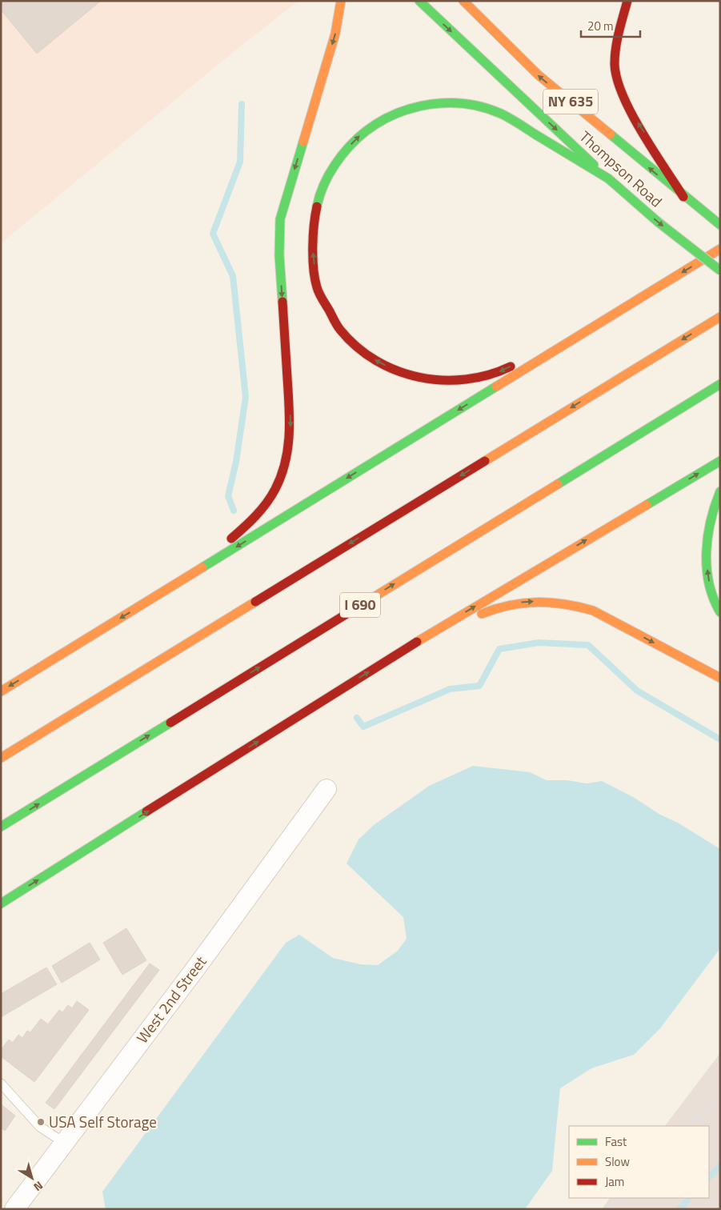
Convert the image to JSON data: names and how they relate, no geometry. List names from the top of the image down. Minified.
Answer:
{"streets":{"main road":["NY 635","Thompson Road","I 690"],"street":["West 2nd Street"]},"places":["USA Self Storage"],"legend":["Fast","Slow","Jam"],"scale_bar":"20 m","north":"bottom right"}
